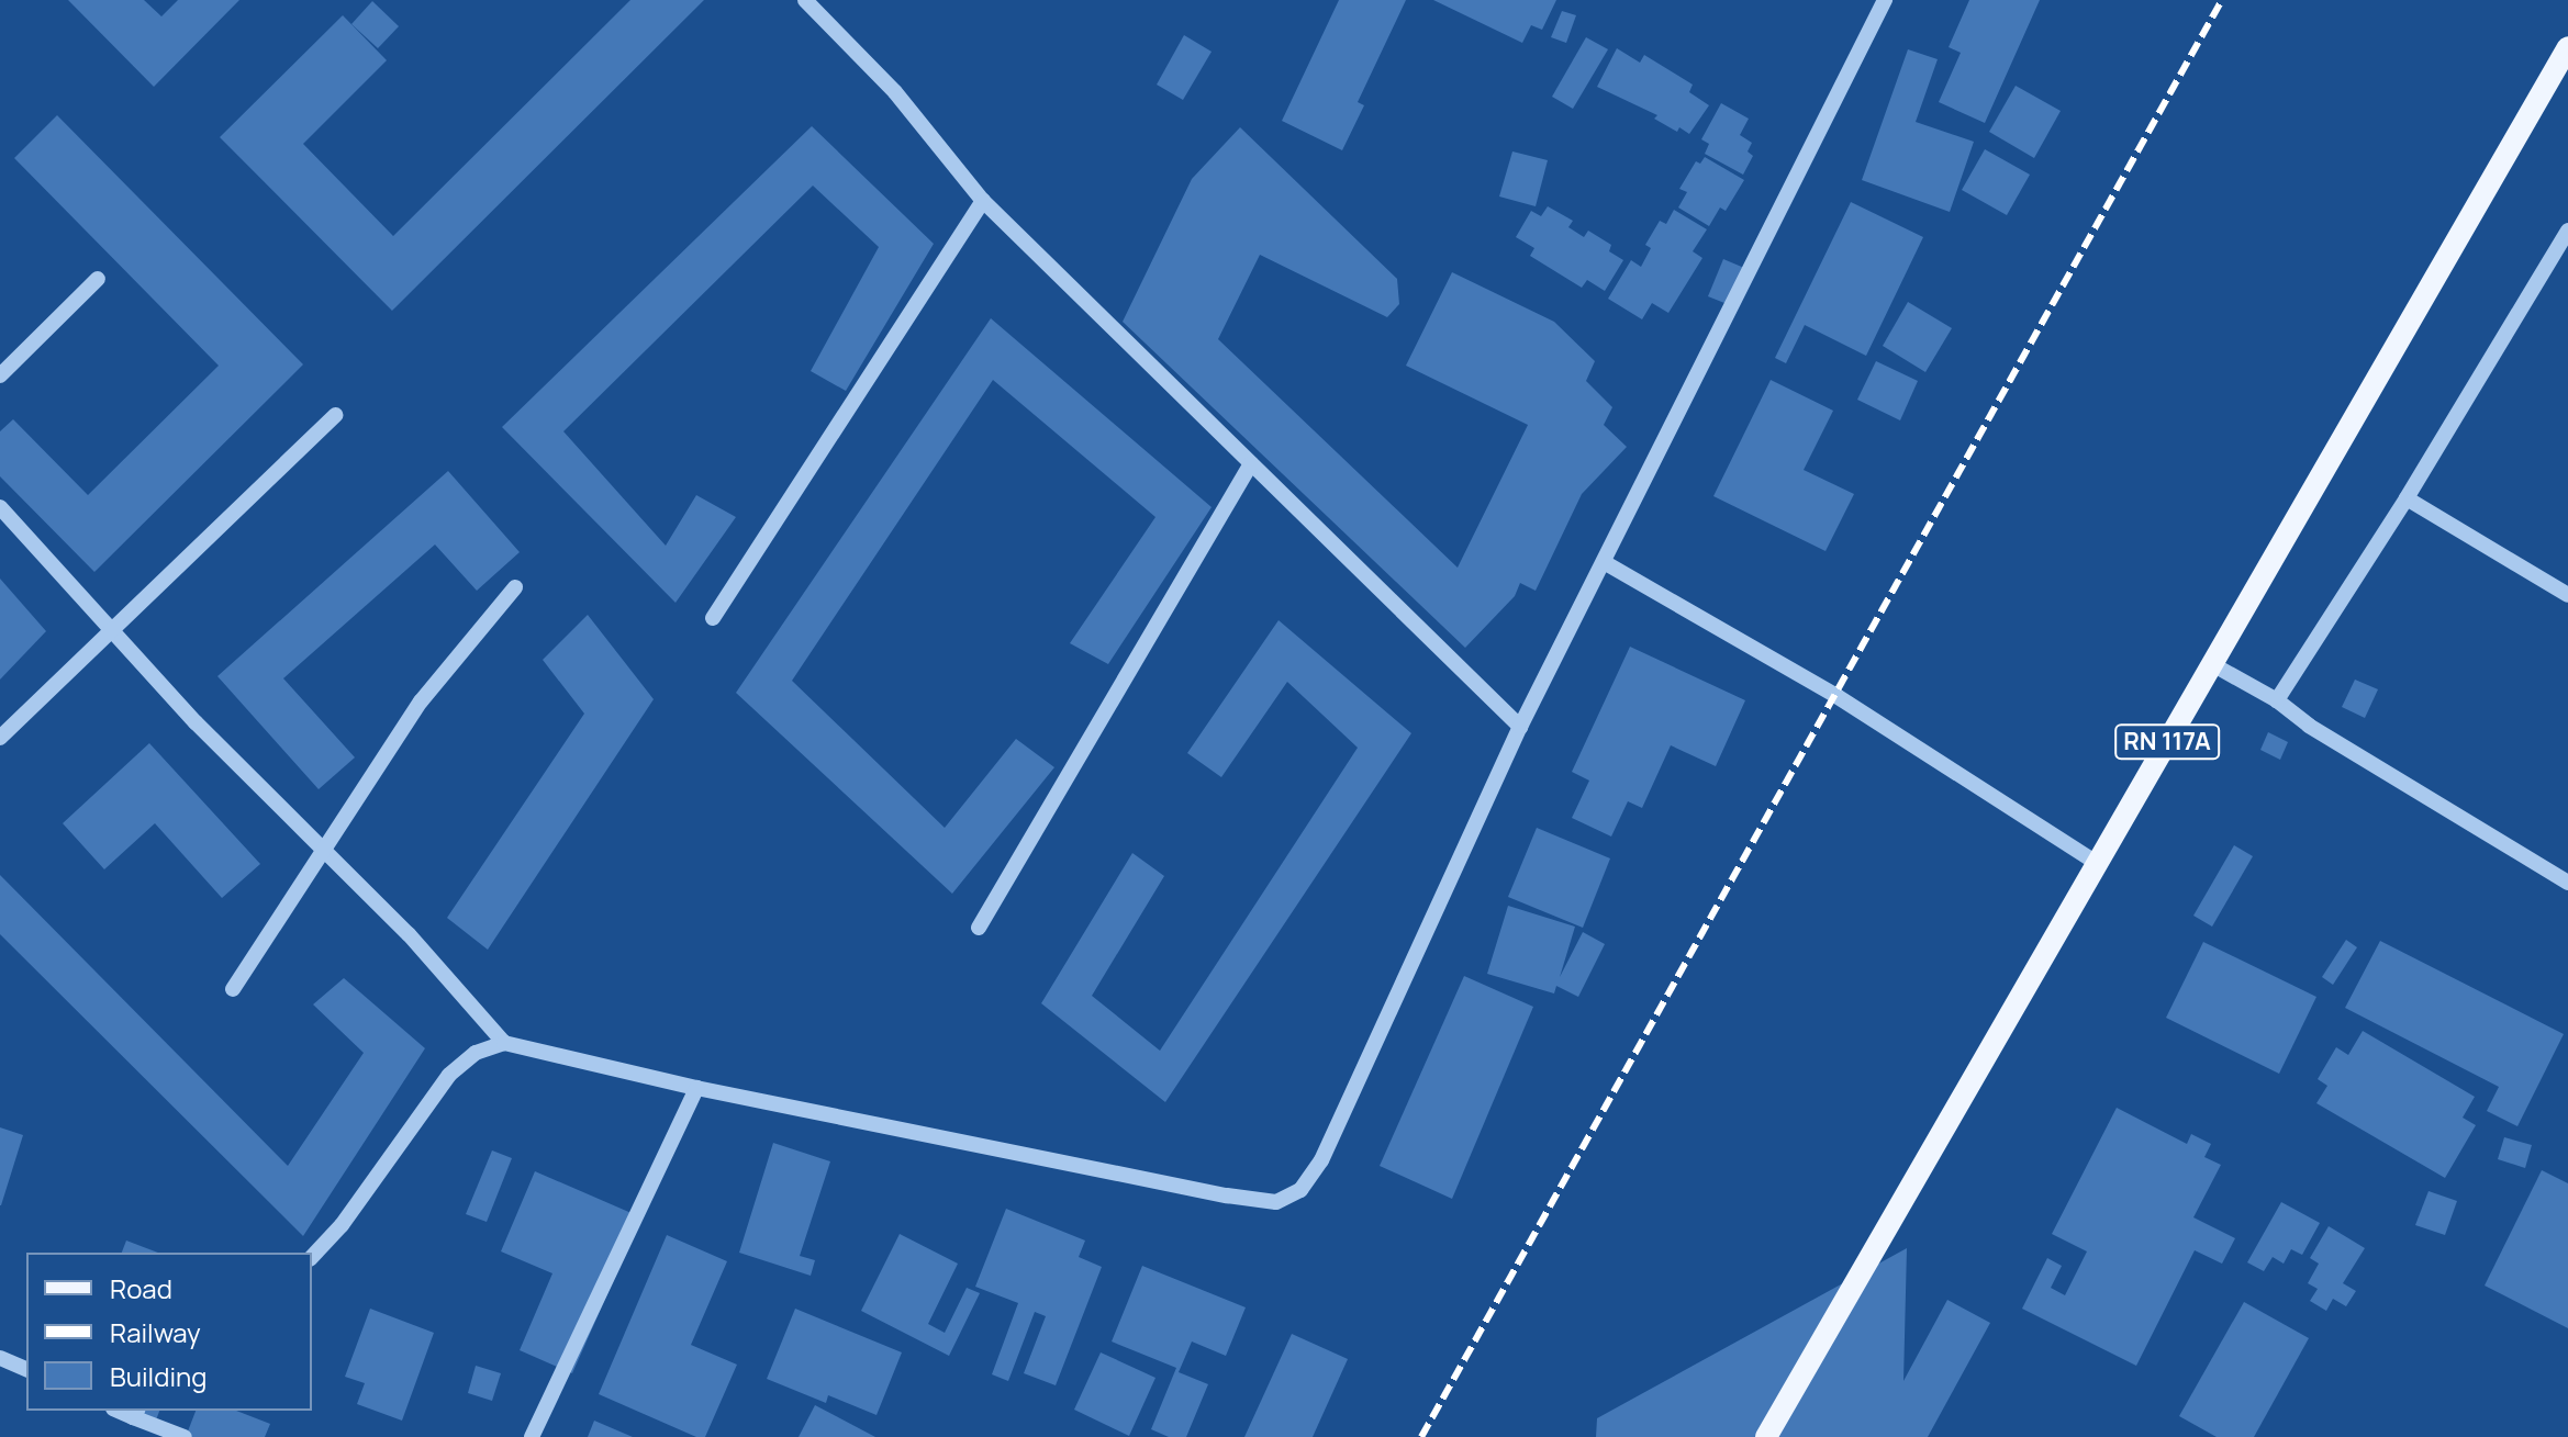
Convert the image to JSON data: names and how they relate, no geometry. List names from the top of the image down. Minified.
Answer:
{"streets":{"main road":["RN 117A"]},"legend":["Road","Railway","Building"]}
